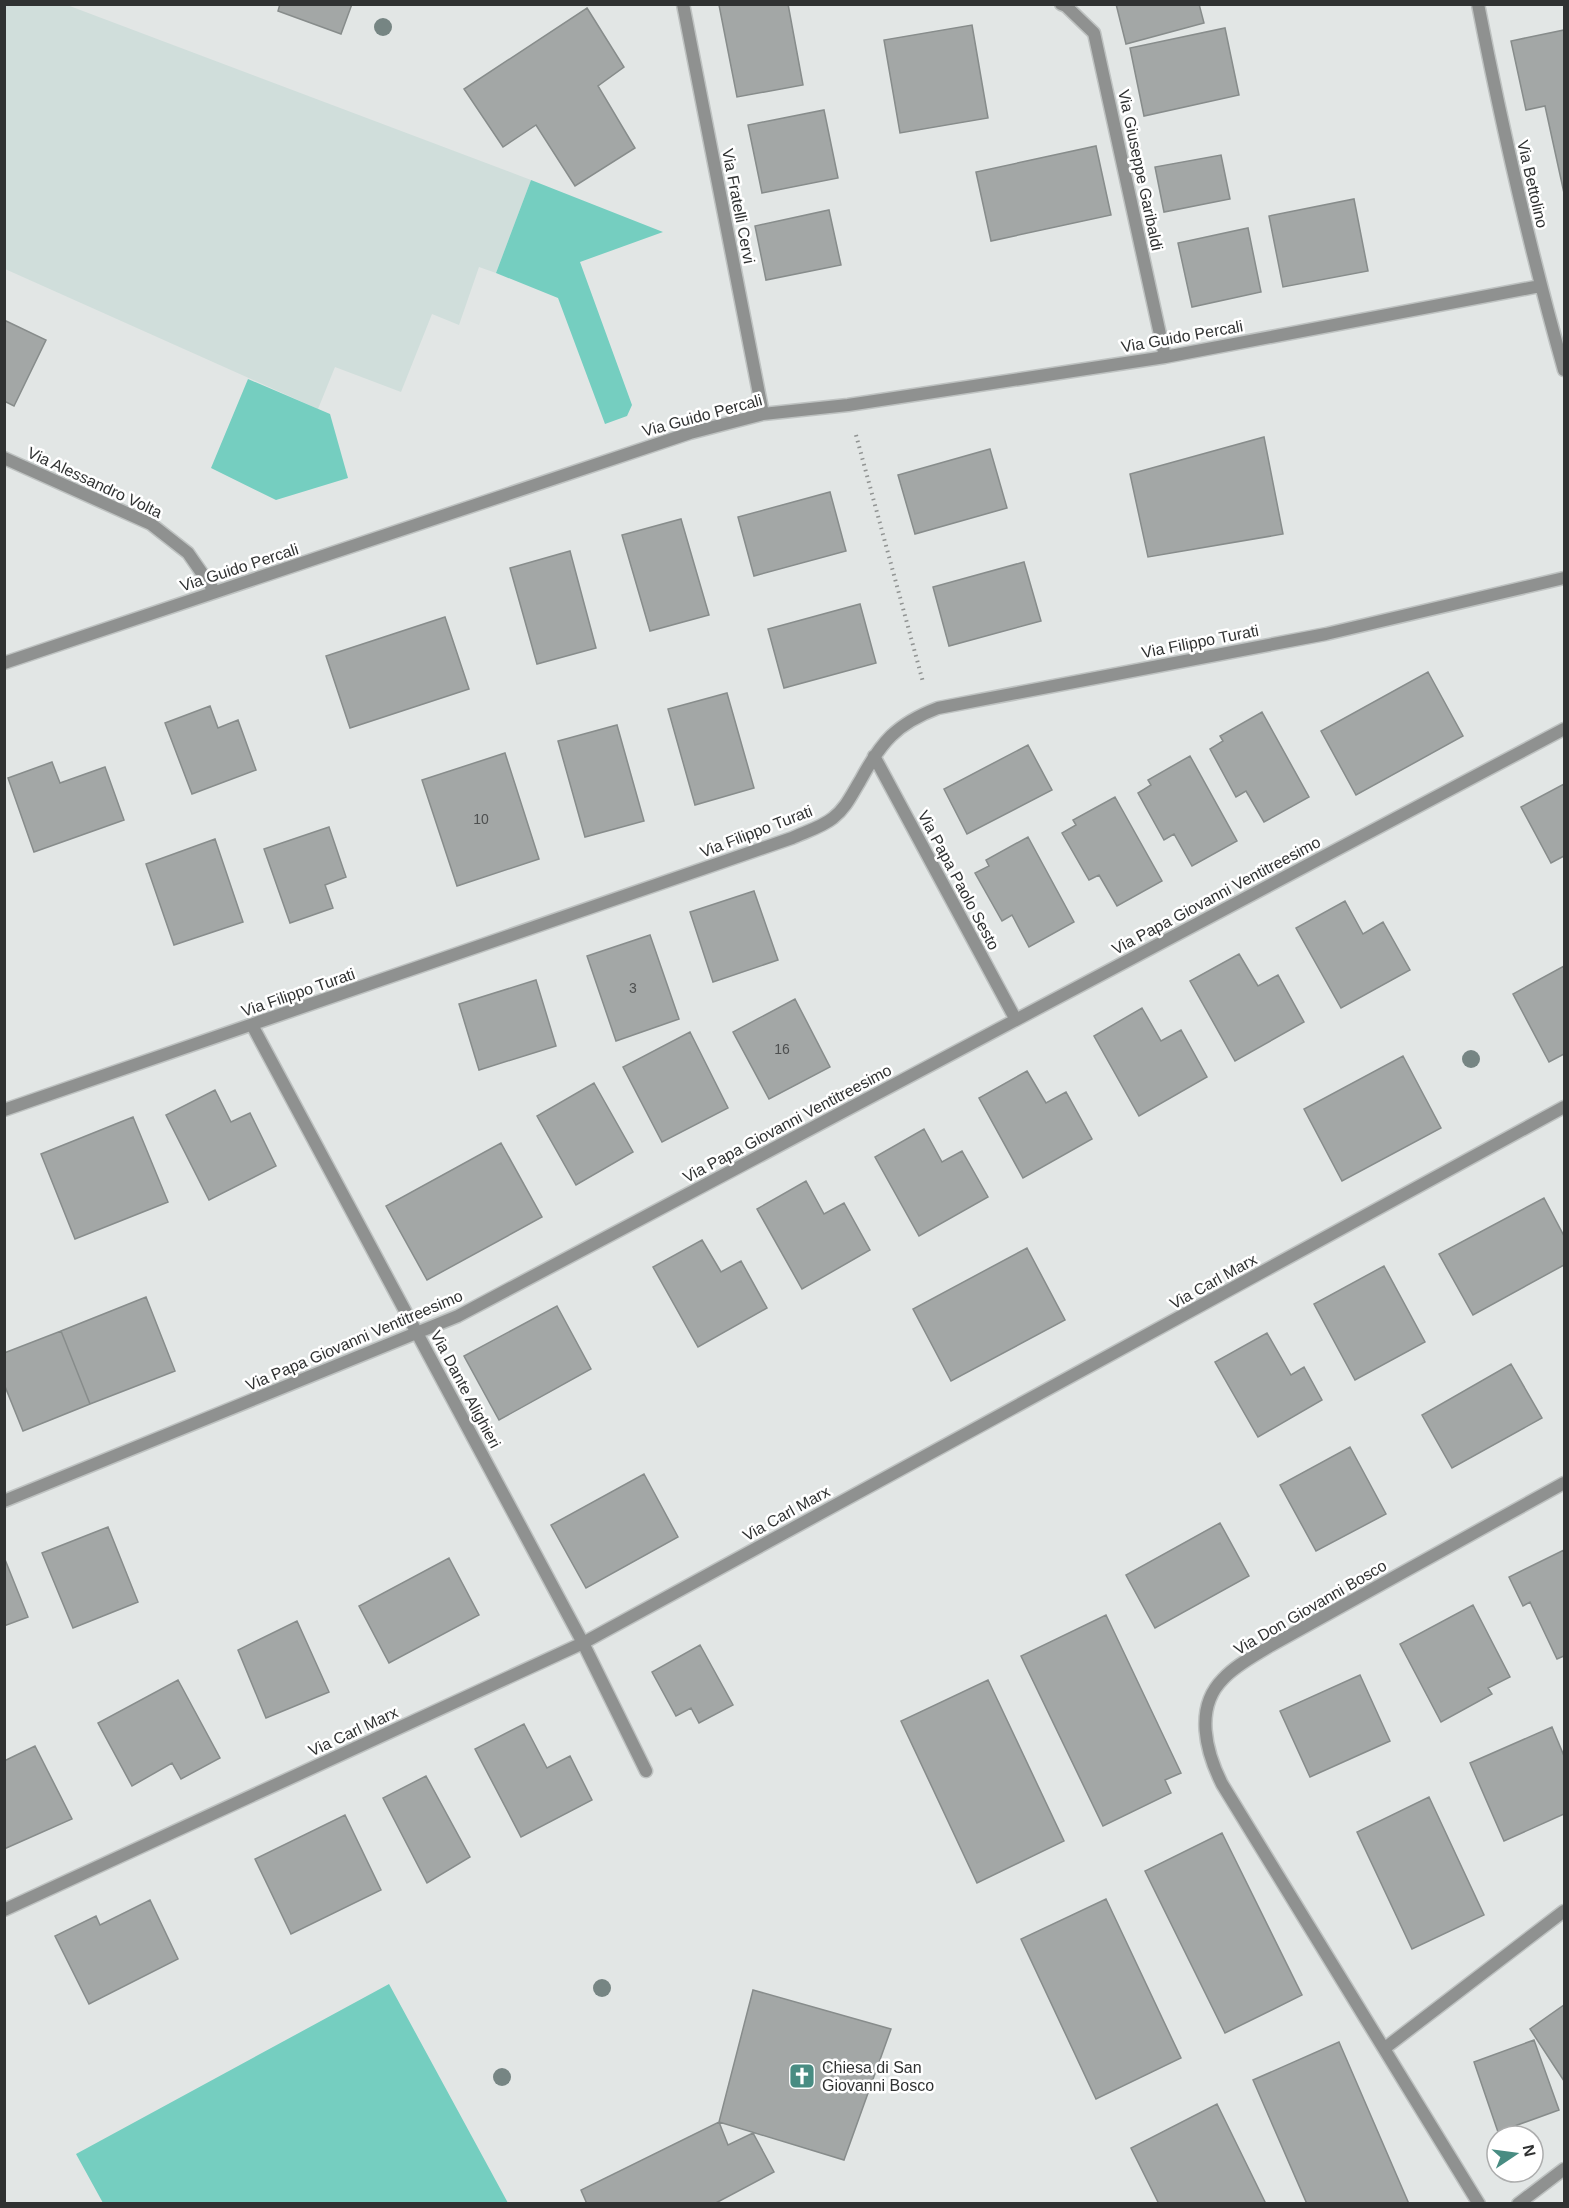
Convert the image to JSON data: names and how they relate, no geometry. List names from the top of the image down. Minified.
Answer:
{"streets":{"street":["Via Giuseppe Garibaldi","Via Bettolino","Via Fratelli Cervi","Via Guido Percali","Via Alessandro Volta","Via Filippo Turati","Via Papa Paolo Sesto","Via Papa Giovanni Ventitreesimo","Via Carl Marx","Via Dante Alighieri","Via Don Giovanni Bosco"]},"crossings":[["Via Giuseppe Garibaldi","Via Guido Percali"],["Via Bettolino","Via Guido Percali"],["Via Fratelli Cervi","Via Guido Percali"],["Via Guido Percali","Via Alessandro Volta"],["Via Filippo Turati","Via Papa Paolo Sesto"],["Via Filippo Turati","Via Dante Alighieri"],["Via Papa Paolo Sesto","Via Papa Giovanni Ventitreesimo"],["Via Papa Giovanni Ventitreesimo","Via Dante Alighieri"],["Via Carl Marx","Via Dante Alighieri"]],"places":{"church":["Chiesa di San Giovanni Bosco"]},"house_numbers":["10","3","16"],"north":"right"}
